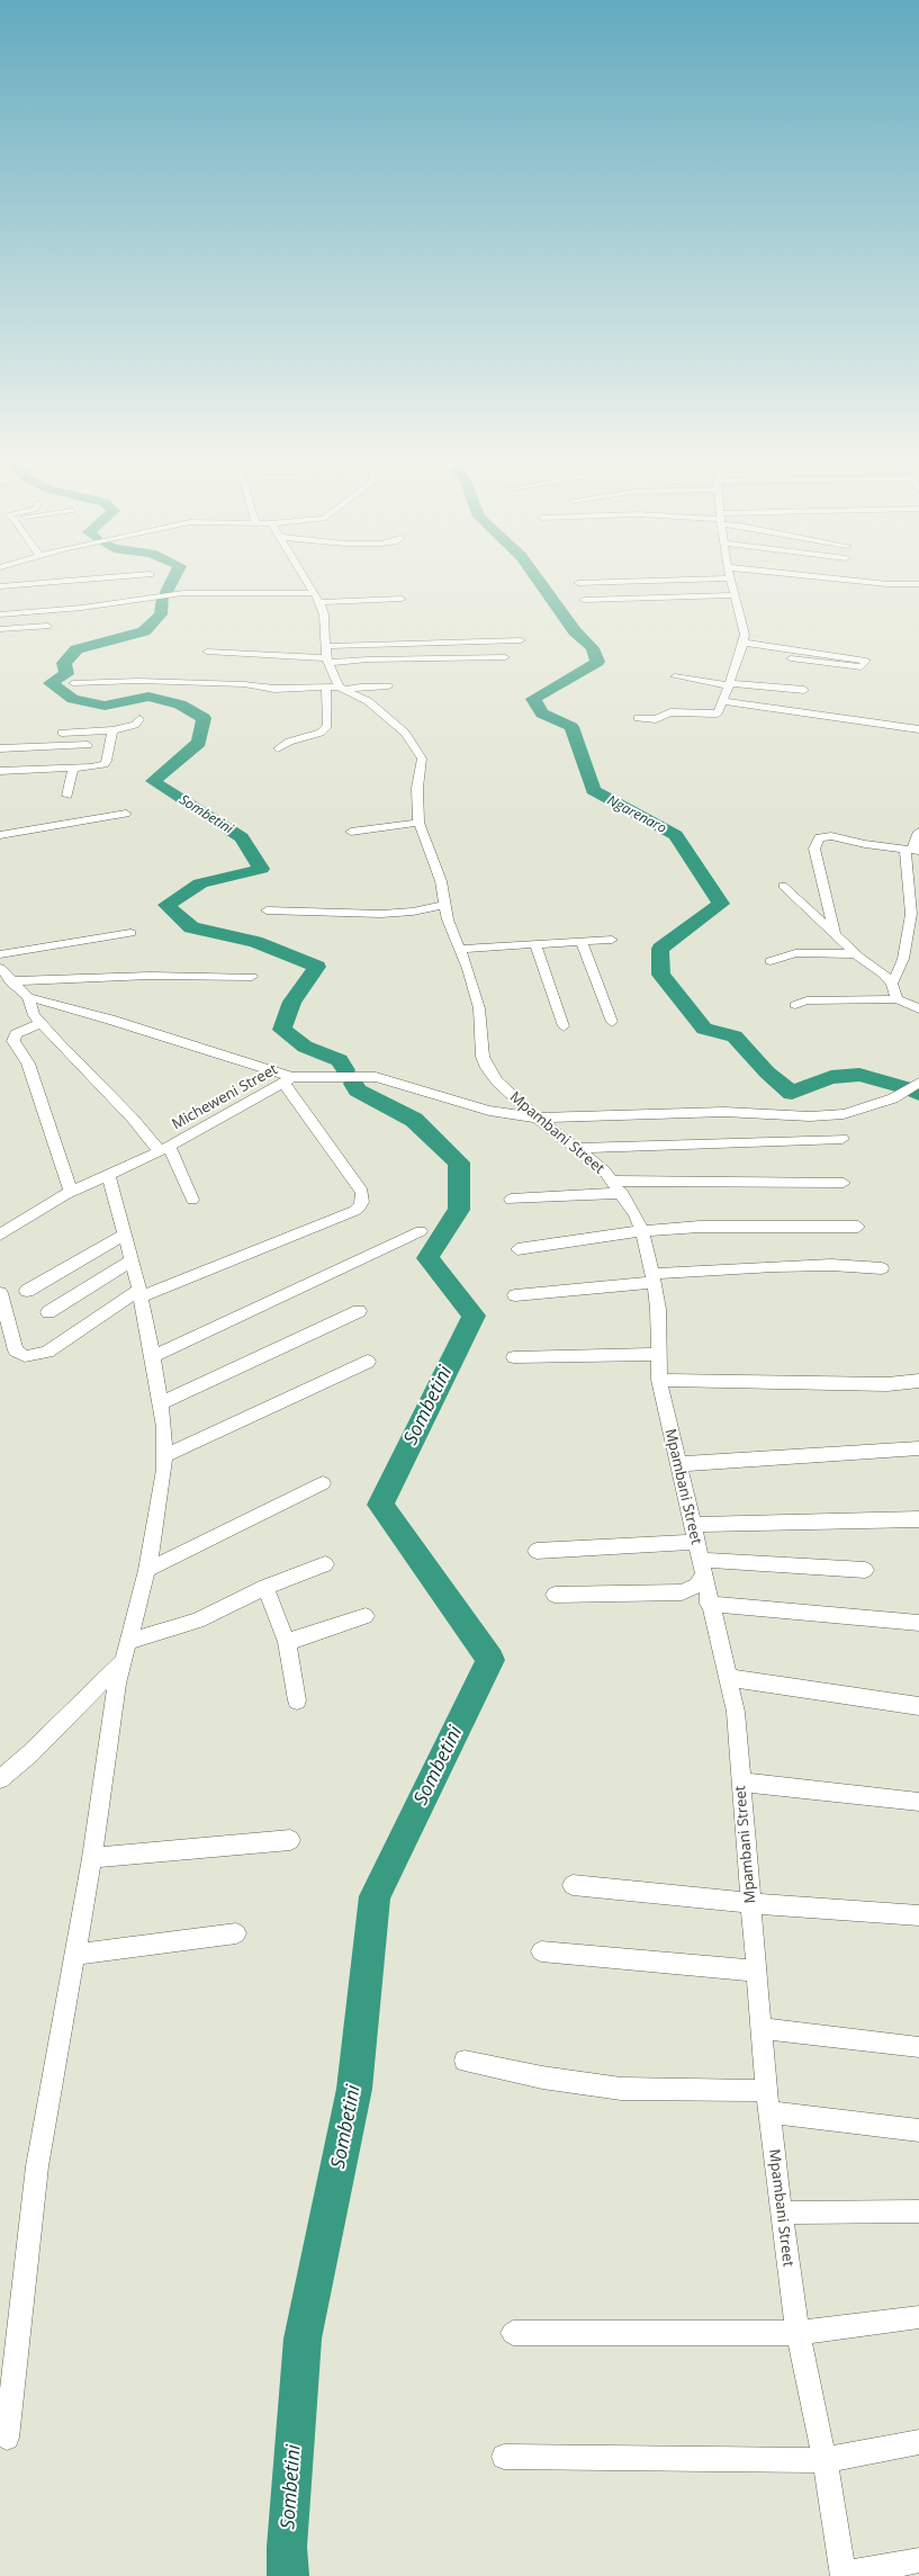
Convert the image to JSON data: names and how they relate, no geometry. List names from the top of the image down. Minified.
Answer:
{"streets":{"street":["Micheweni Street","Mpambani Street"]},"crossings":[["Micheweni Street","Mpambani Street"]],"water":["Sombetini","Ngarenaro"]}
